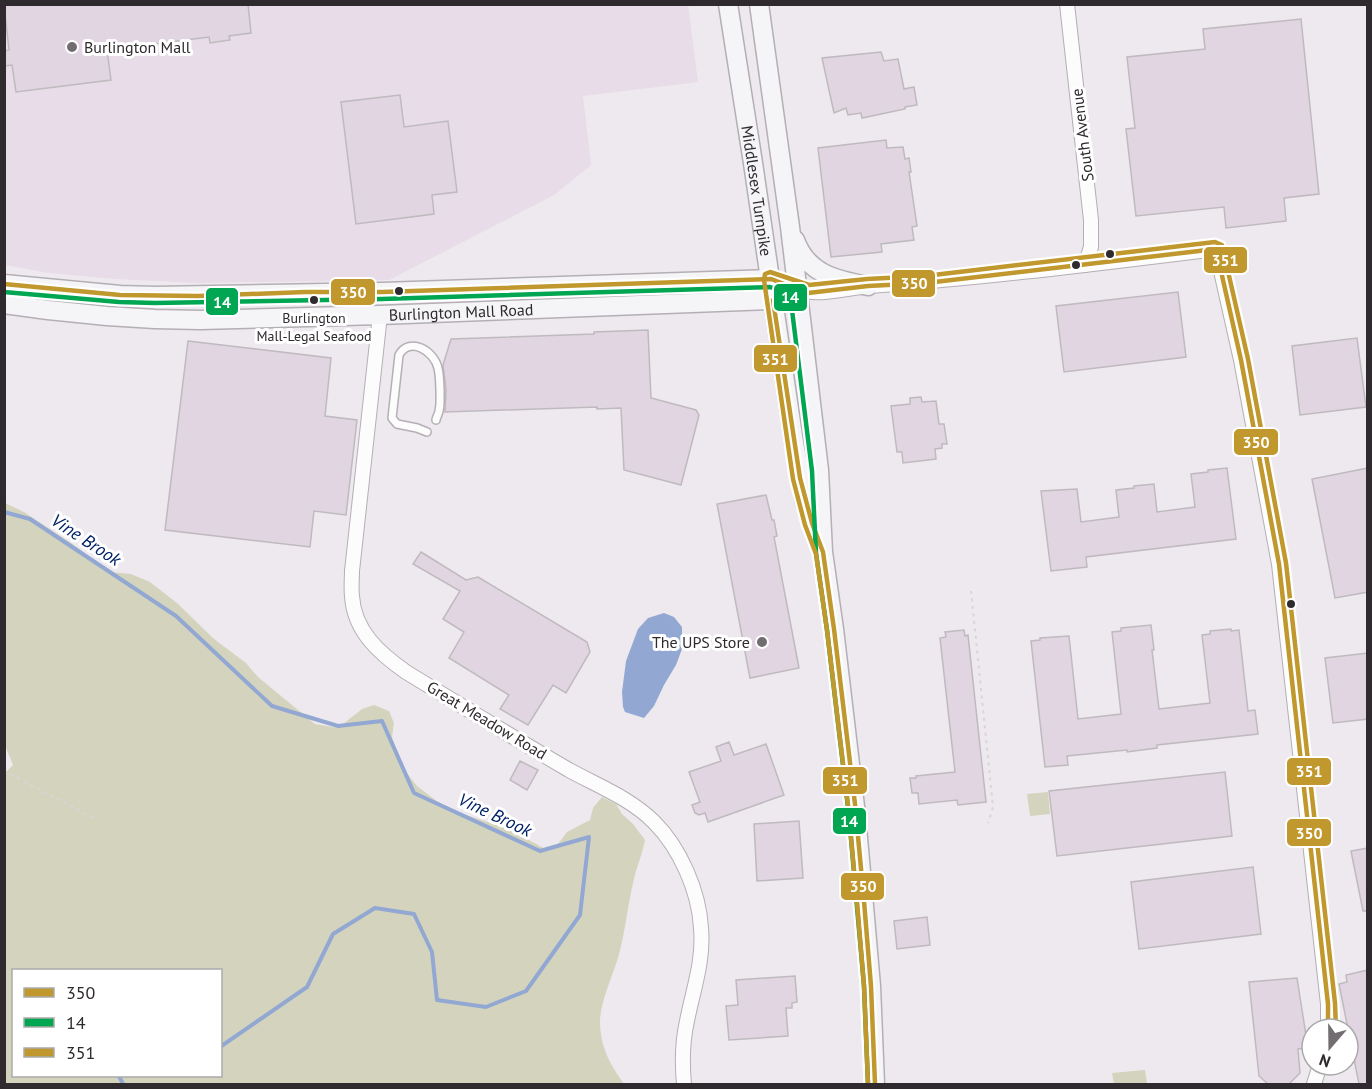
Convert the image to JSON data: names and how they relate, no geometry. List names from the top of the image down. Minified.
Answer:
{"streets":{"main road":["Middlesex Turnpike","Burlington Mall Road"],"street":["South Avenue","Great Meadow Road"]},"crossings":[["Middlesex Turnpike","Burlington Mall Road"],["Burlington Mall Road","Great Meadow Road"]],"water":["Vine Brook"],"places":["Burlington Mall","Burlington Mall-Legal Seafood","The UPS Store"],"lines":["transit line 351","transit line 350","transit line 14"],"legend":["350","14","351"],"north":"bottom"}
